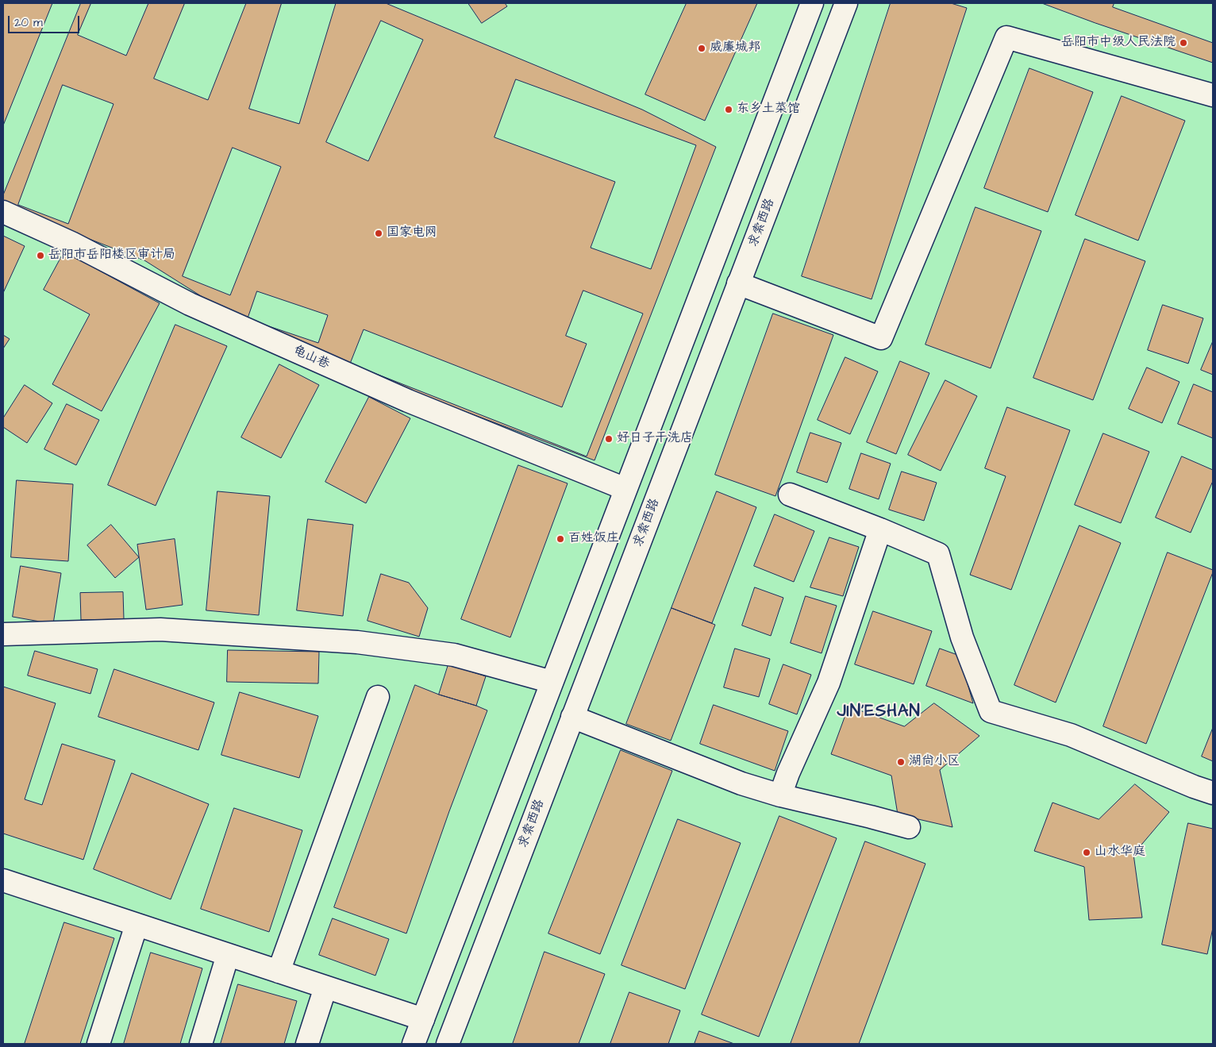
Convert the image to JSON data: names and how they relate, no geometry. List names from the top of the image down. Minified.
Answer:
{"streets":{"street":["求索西路","龟山巷"]},"districts":["JIN'ESHAN"],"places":["岳阳市中级人民法院","威廉城邦","东乡土菜馆","国家电网","岳阳市岳阳楼区审计局","好日子干洗店","百姓饭庄","湖尚小区","山水华庭"],"scale_bar":"20 m"}
